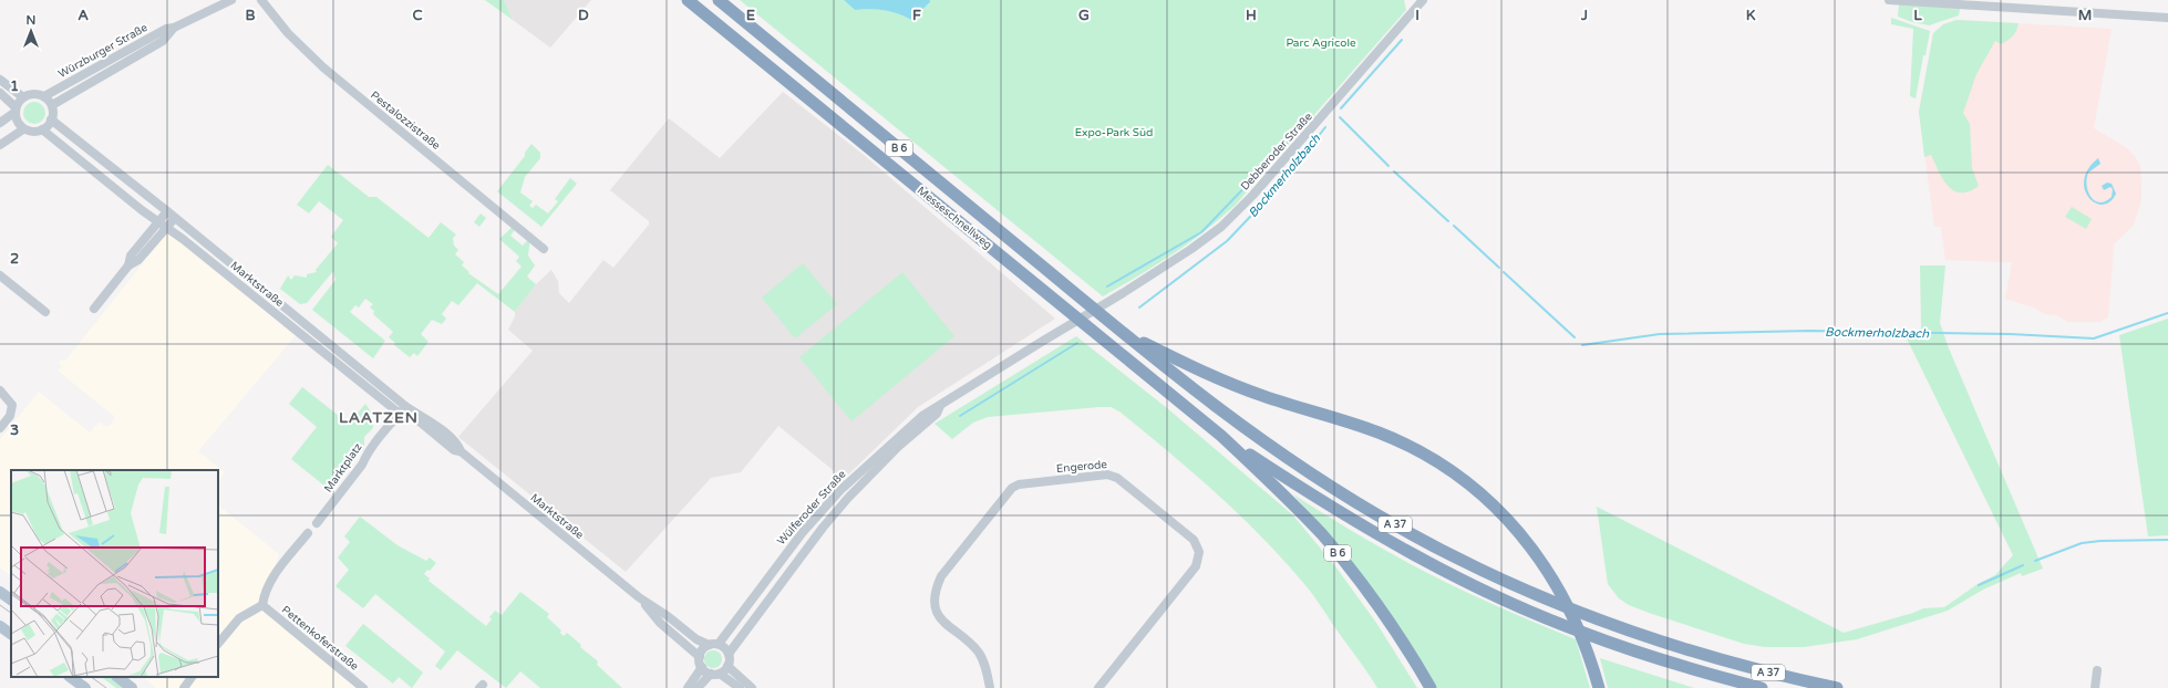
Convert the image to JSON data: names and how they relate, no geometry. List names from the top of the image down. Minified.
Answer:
{"streets":{"highway":["B 6","Messeschnellweg","A 37"],"street":["Würzburger Straße","Pestalozzistraße","Debberoder Straße","Marktstraße","Engerode","Marktplatz","Wülferoder Straße","Pettenkoferstraße"]},"crossings":[["Würzburger Straße","Marktstraße"],["B 6","Messeschnellweg"],["B 6","A 37"],["Debberoder Straße","Wülferoder Straße"],["Messeschnellweg","A 37"],["Marktstraße","Marktplatz"],["Marktstraße","Wülferoder Straße"]],"districts":["LAATZEN"],"water":["Bockmerholzbach"],"parks":["Parc Agricole","Expo-Park Süd"],"north":"top","grid":{"columns":["A","B","C","D","E","F","G","H","I","J","K","L","M"],"rows":["1","2","3"]}}
